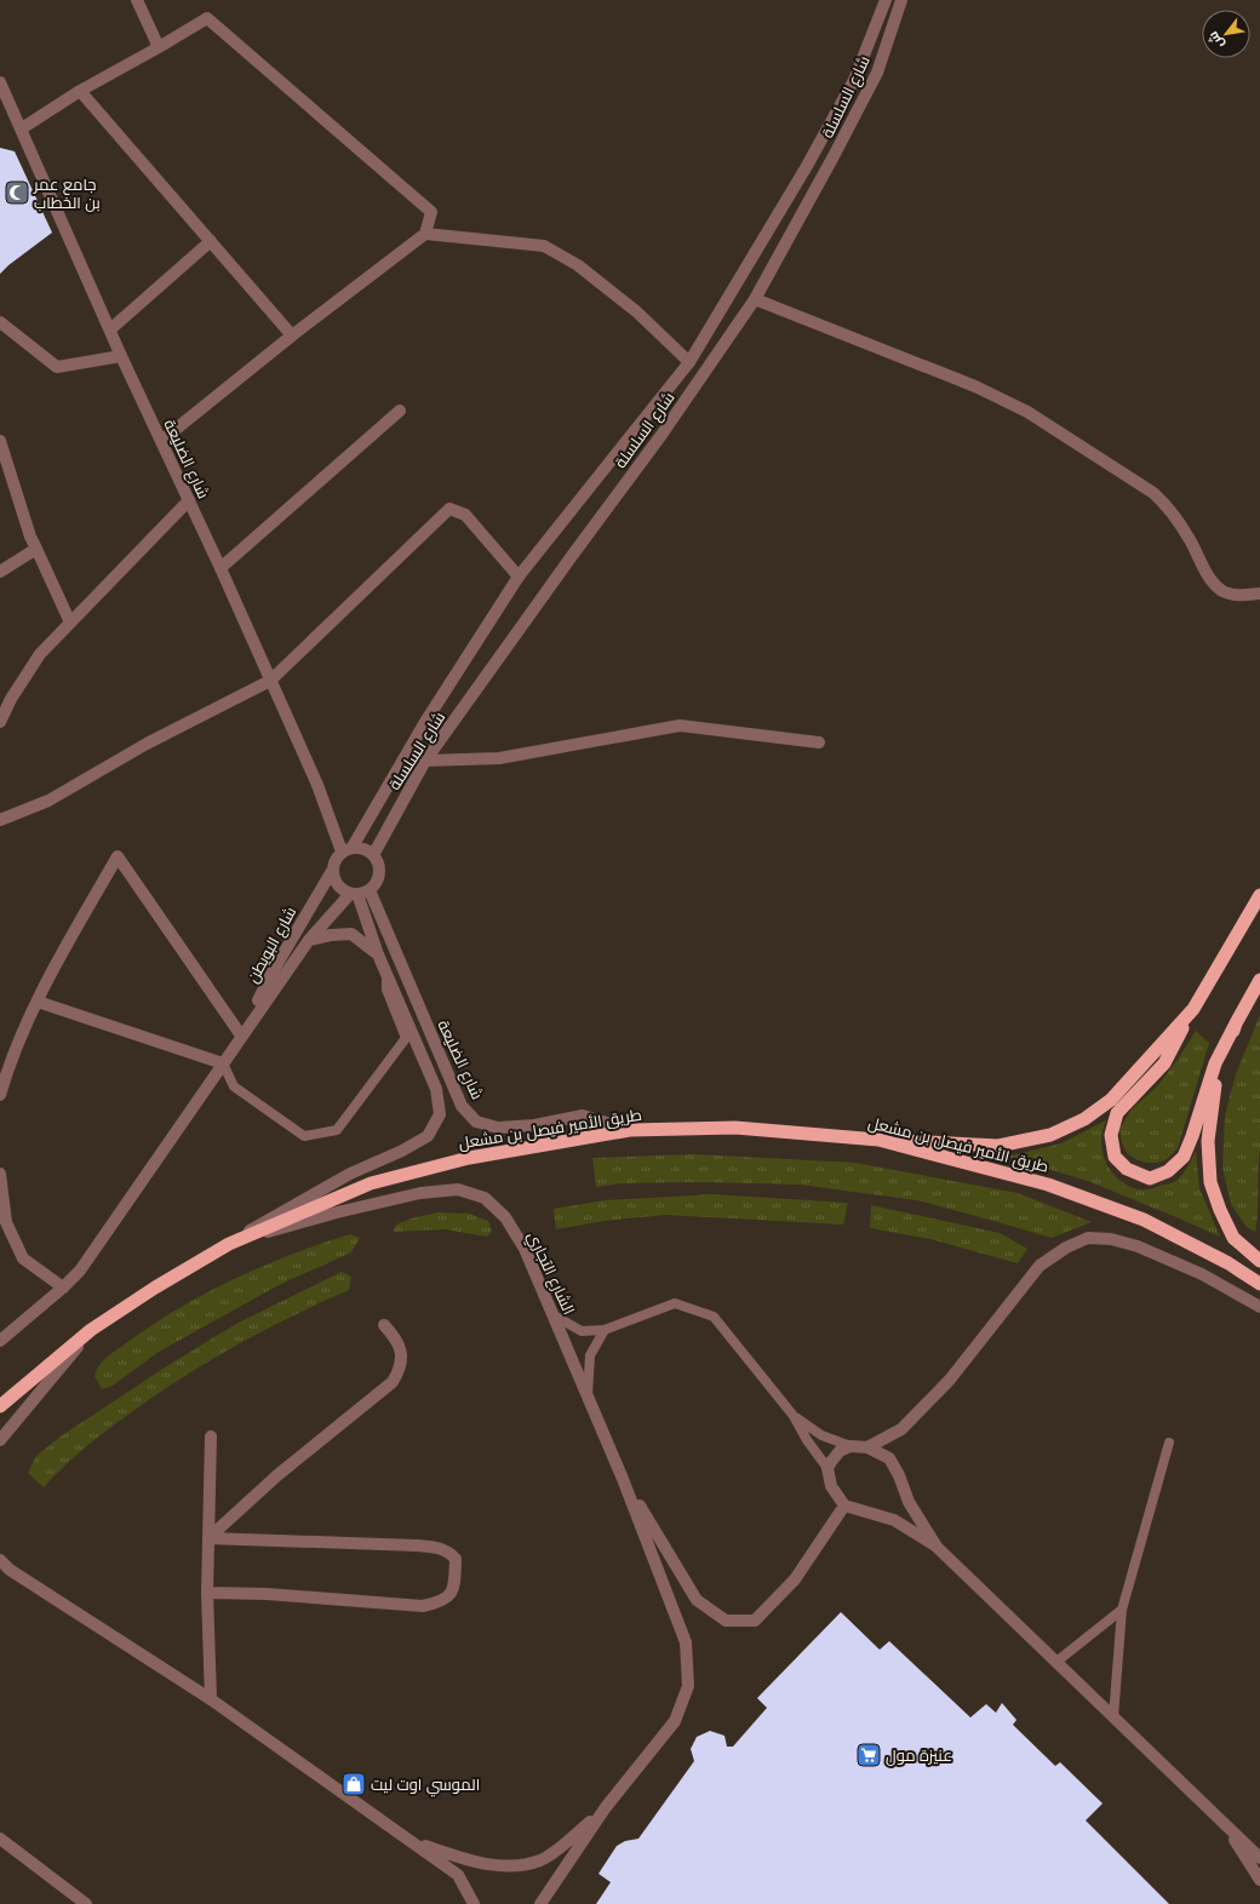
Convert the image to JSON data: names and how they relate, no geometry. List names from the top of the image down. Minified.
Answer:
{"streets":{"highway":["طريق الأمير فيصل بن مشعل"],"street":["شارع السلسلة","شارع الضليعة","شارع البويطن","الشارع التجاري"]},"crossings":[["شارع السلسلة","شارع الضليعة"],["شارع السلسلة","شارع البويطن"],["شارع الضليعة","شارع البويطن"],["شارع الضليعة","طريق الأمير فيصل بن مشعل"],["طريق الأمير فيصل بن مشعل","الشارع التجاري"]],"places":{"mosque":["جامع عمر بن الخطاب"],"supermarket":["عنيزة مول"],"shop":["الموسي اوت ليت"]},"north":"bottom left"}
